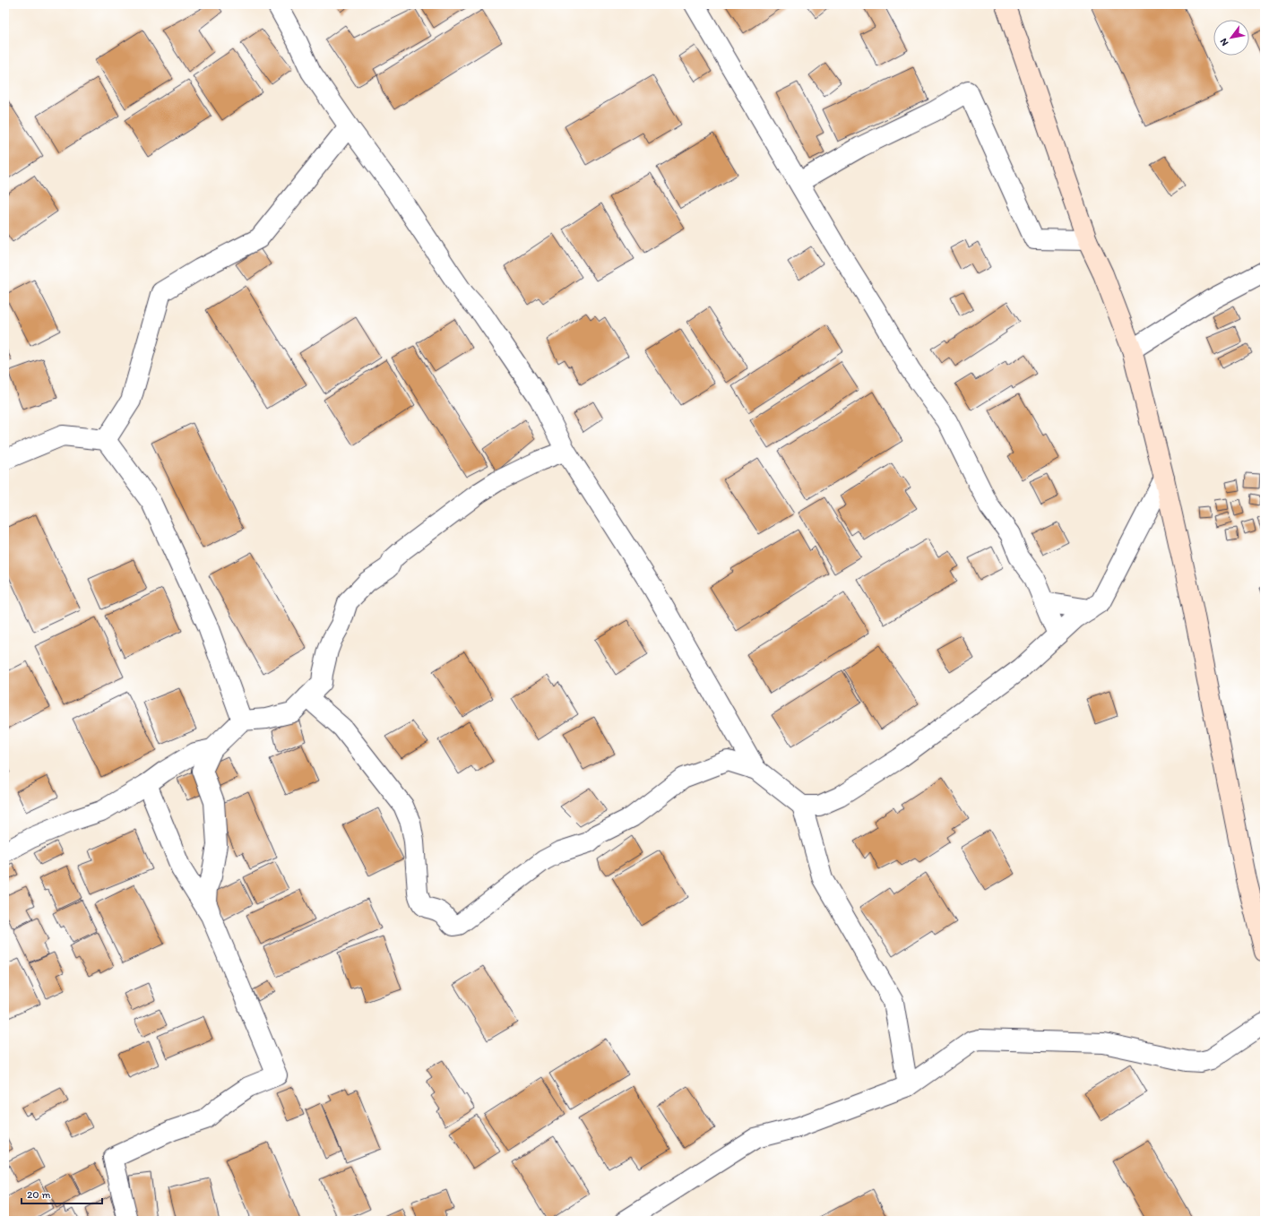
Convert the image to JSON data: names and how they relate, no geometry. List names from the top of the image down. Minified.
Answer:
{"scale_bar":"20 m","north":"bottom left"}
